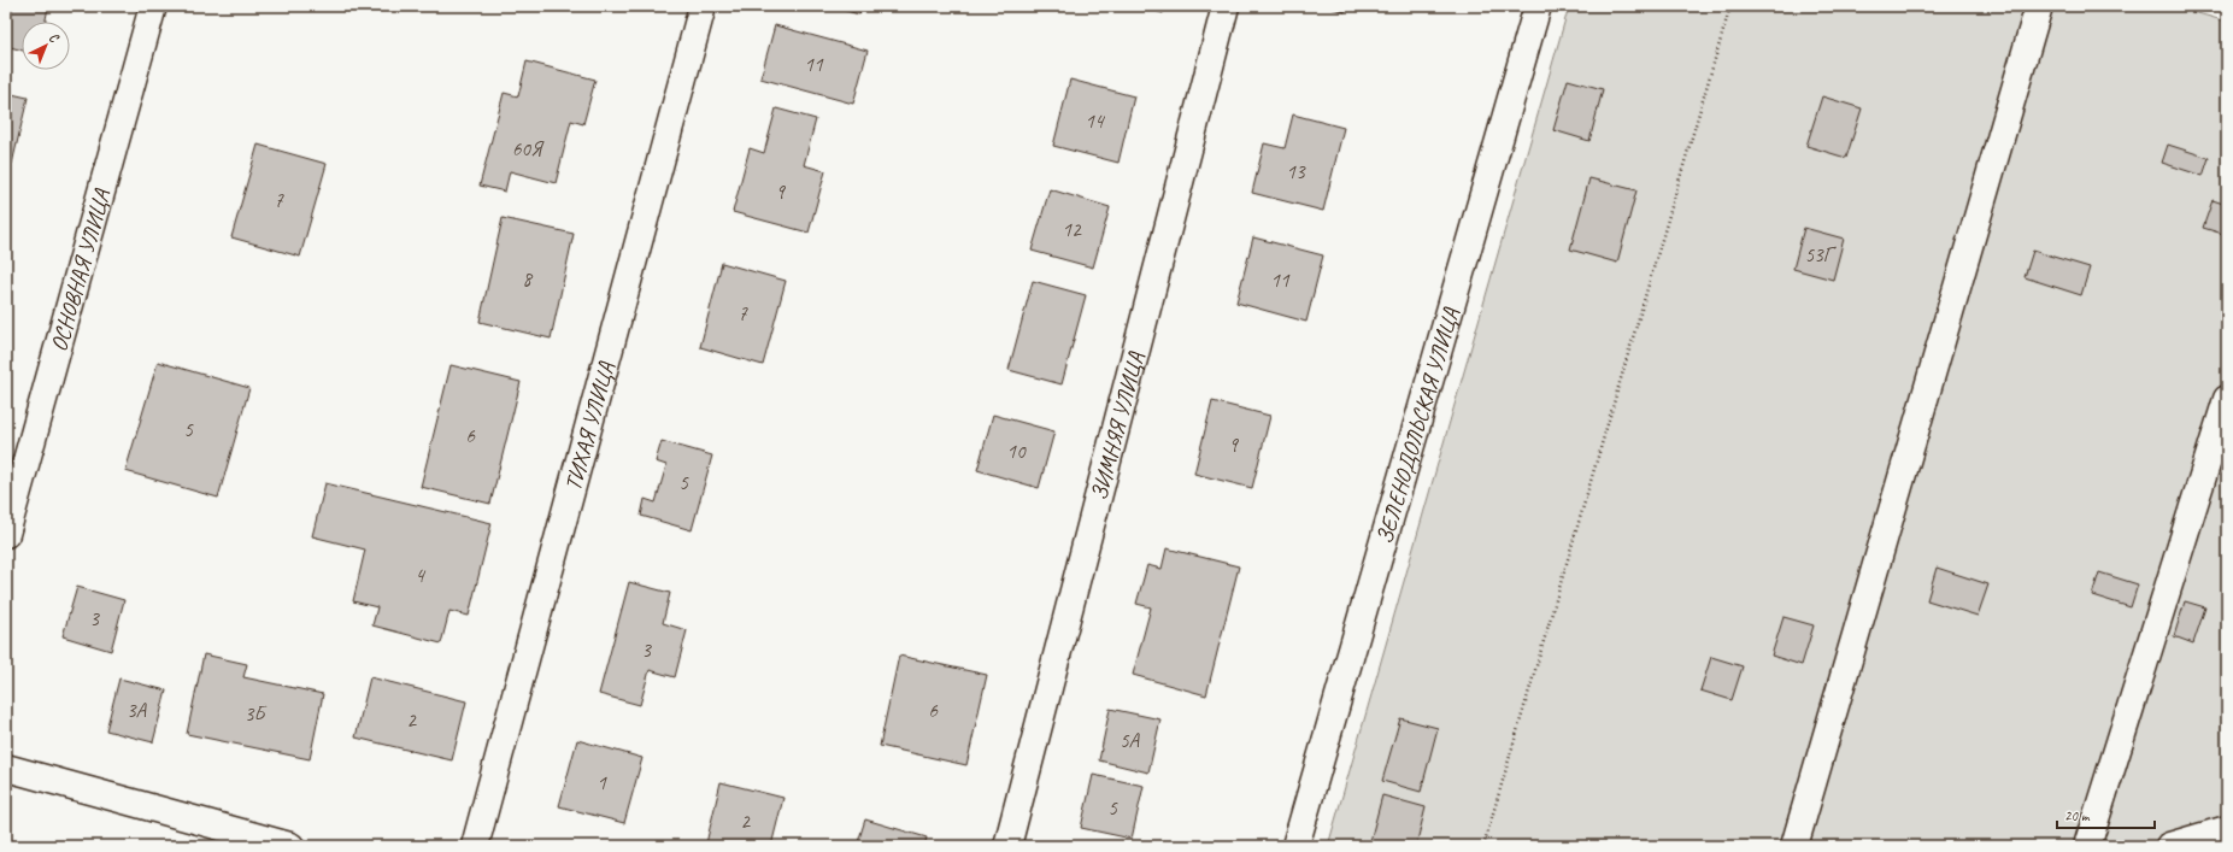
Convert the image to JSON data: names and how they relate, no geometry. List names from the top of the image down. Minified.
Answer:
{"streets":{"street":["ОСНОВНАЯ УЛИЦА","ТИХАЯ УЛИЦА","ЗИМНЯЯ УЛИЦА","ЗЕЛЕНОДОЛЬСКАЯ УЛИЦА"]},"house_numbers":["11","14","60Я","13","9","7","12","53Г","8","11","7","5","6","9","10","5","4","3","3","3А","6","3Б","2","5А","1","5","2"],"scale_bar":"20 m","north":"top right"}
